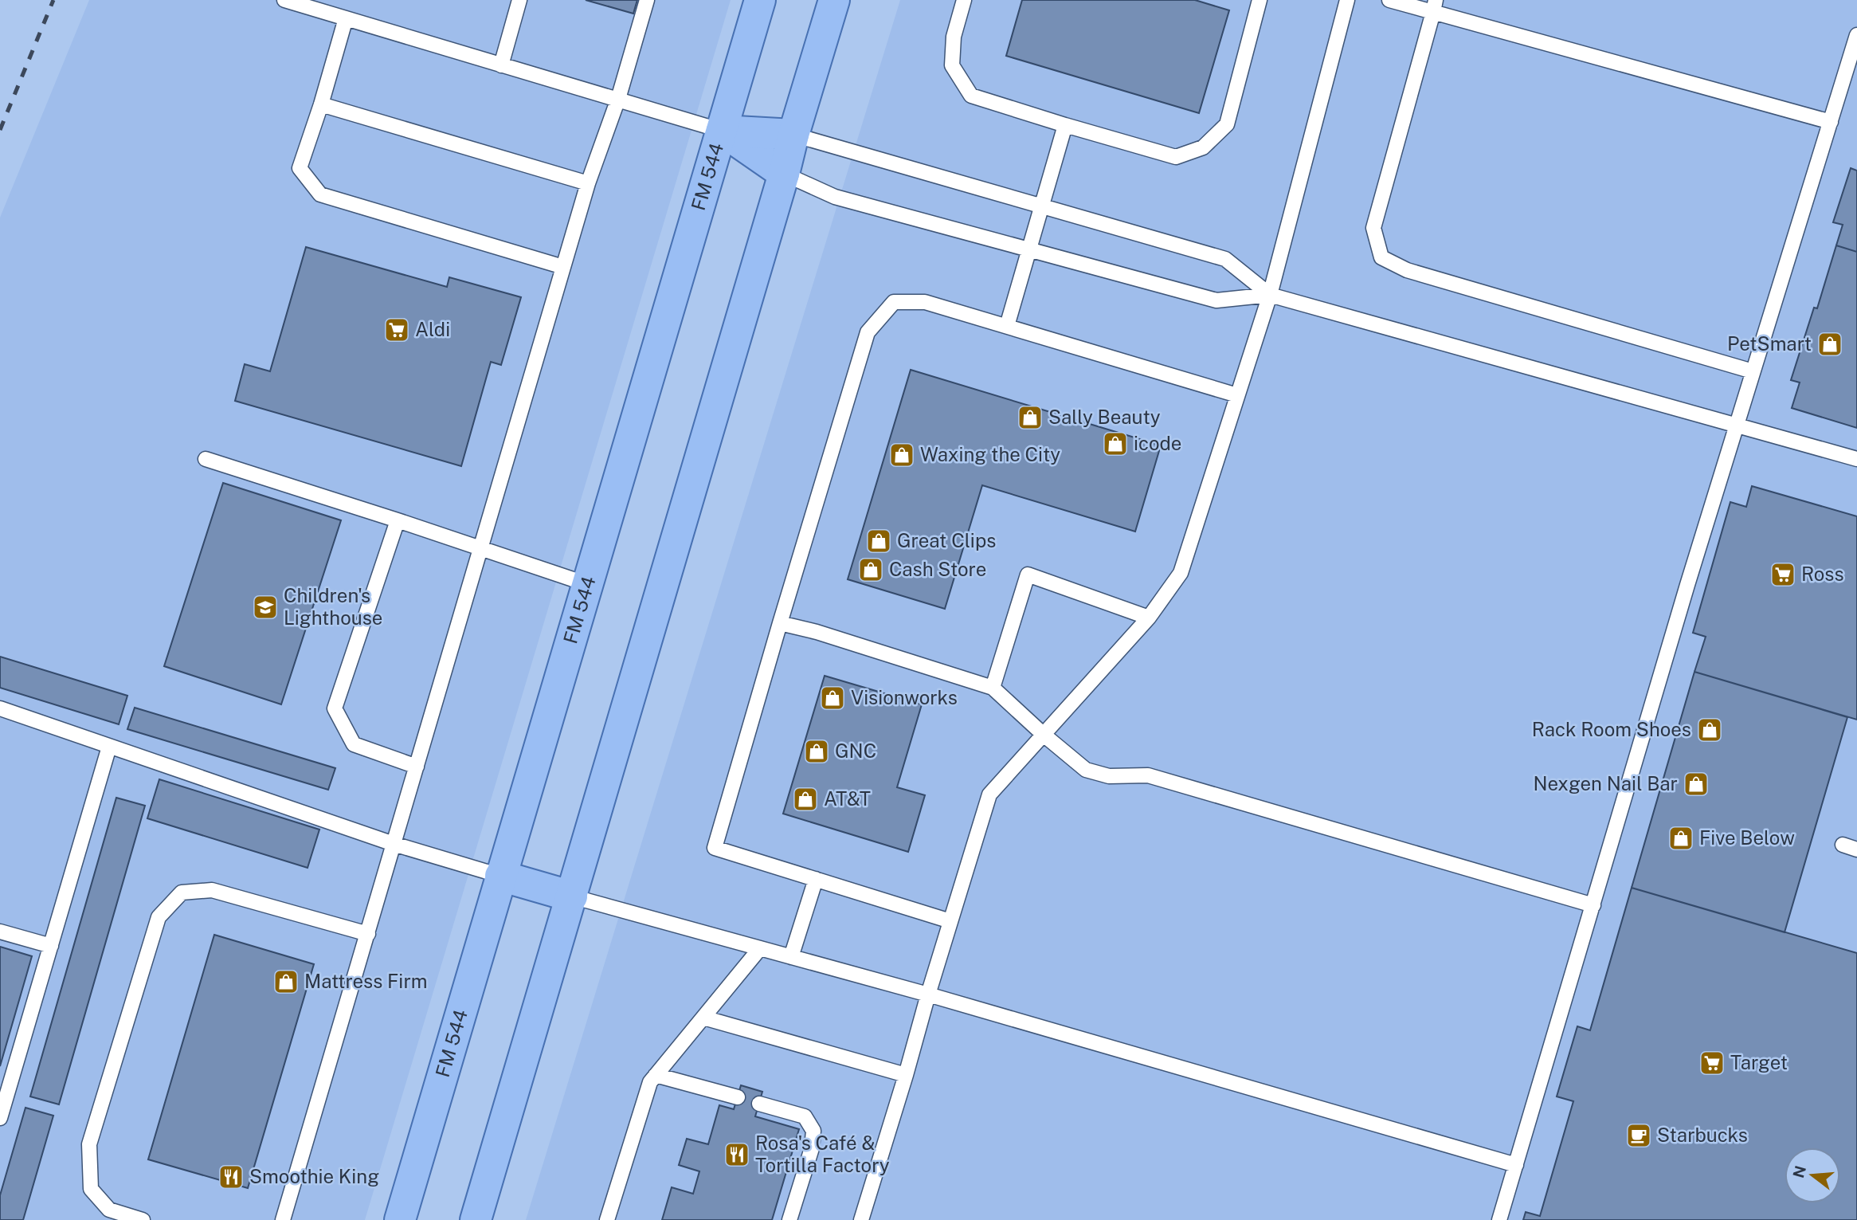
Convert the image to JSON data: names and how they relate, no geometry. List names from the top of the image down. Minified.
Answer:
{"streets":{"main road":["FM 544"]},"places":{"supermarket":["Aldi","Ross","Target"],"shop":["PetSmart","Sally Beauty","icode","Waxing the City","Great Clips","Cash Store","Visionworks","Rack Room Shoes","GNC","Nexgen Nail Bar","AT&T","Five Below","Mattress Firm"],"school or university":["Children's Lighthouse"],"cafe":["Starbucks"],"restaurant":["Rosa's Café & Tortilla Factory","Smoothie King"]},"north":"left"}
